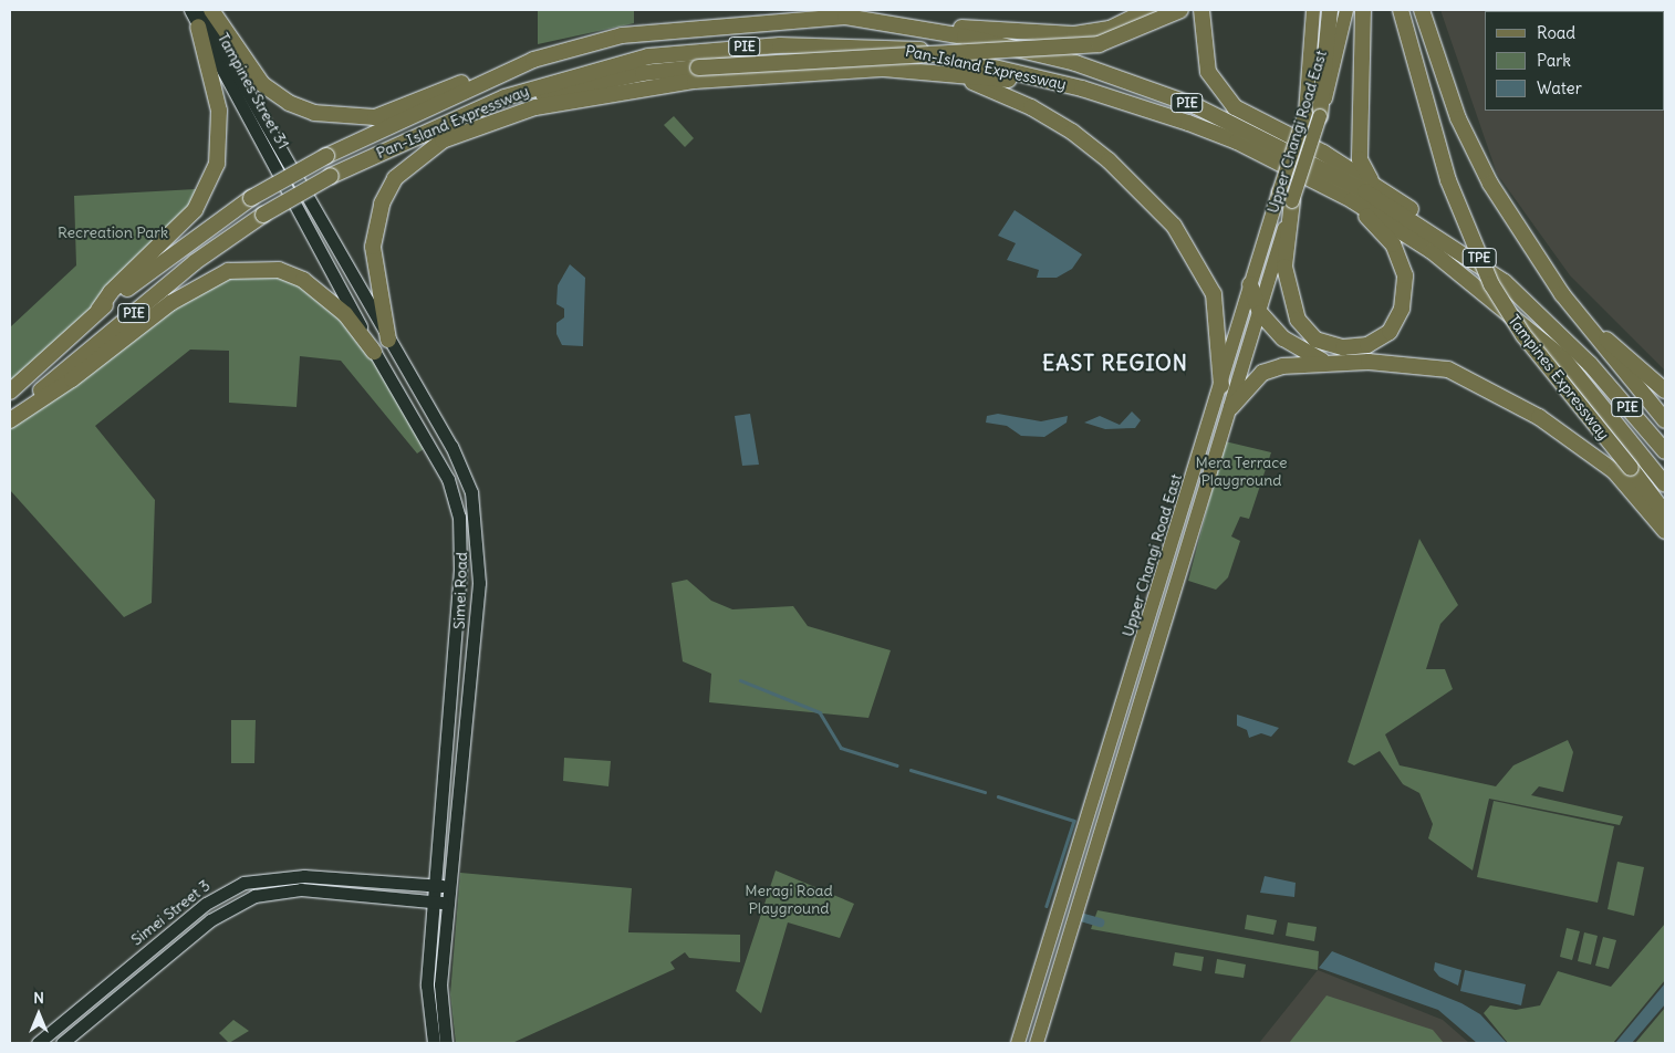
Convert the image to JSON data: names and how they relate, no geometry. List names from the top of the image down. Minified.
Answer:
{"streets":{"highway":["PIE","Pan-Island Expressway","TPE","Tampines Expressway"],"main road":["Tampines Street 31","Upper Changi Road East","Simei Road","Simei Street 3"]},"crossings":[["Tampines Street 31","Simei Road"],["Simei Road","Simei Street 3"]],"districts":["EAST REGION"],"parks":["Recreation Park","Mera Terrace Playground","Meragi Road Playground"],"legend":["Road","Park","Water"],"north":"top"}
